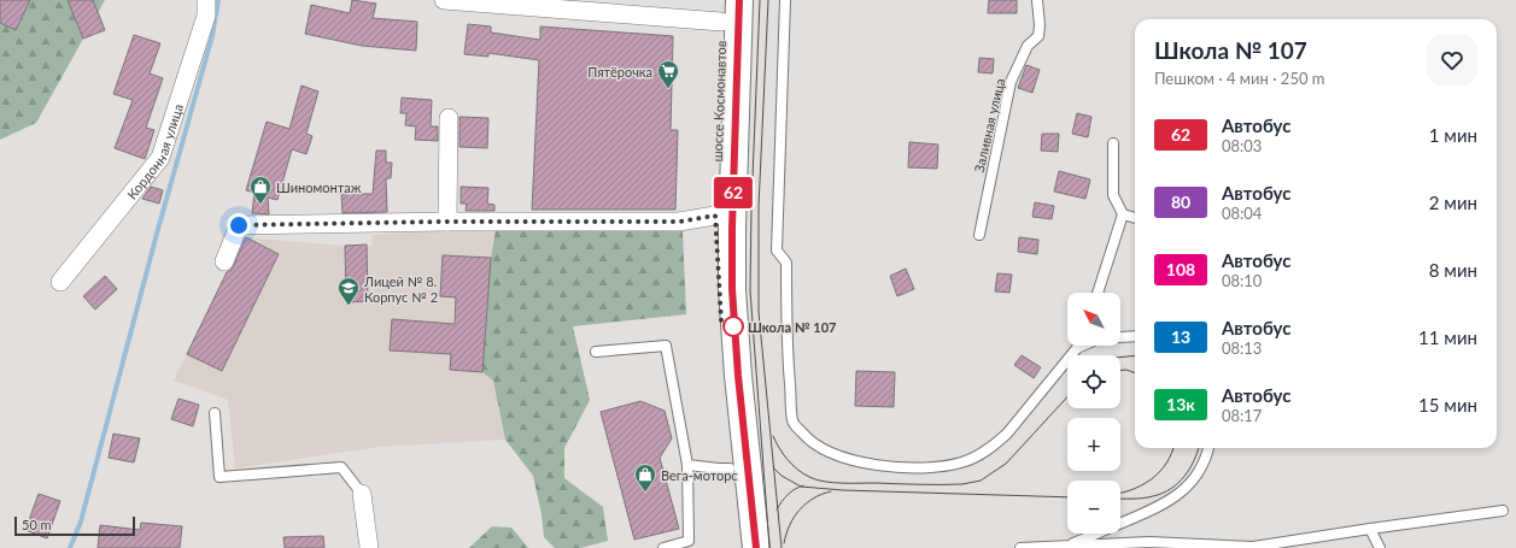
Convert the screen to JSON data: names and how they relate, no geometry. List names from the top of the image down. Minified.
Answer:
{"streets":{"main road":["шоссе Космонавтов"],"street":["Кордонная улица"],"lane":["Заливная улица"]},"places":{"supermarket":["Пятёрочка"],"shop":["Шиномонтаж","Вега-моторс"],"school or university":["Лицей № 8. Корпус № 2"],"other":["Школа № 107"]},"lines":["bus line 62"],"scale_bar":"50 m","north":"top left","page":{"on_map":"62","heading":["Школа № 107","Пешком · 4 мин · 250 m"],"list":[{"mark":"62","name":"Автобус","note":"08:03","value":"1 мин"},{"mark":"80","name":"Автобус","note":"08:04","value":"2 мин"},{"mark":"108","name":"Автобус","note":"08:10","value":"8 мин"},{"mark":"13","name":"Автобус","note":"08:13","value":"11 мин"},{"mark":"13к","name":"Автобус","note":"08:17","value":"15 мин"}],"map_buttons":["+","−"],"scale":"50 m"}}
